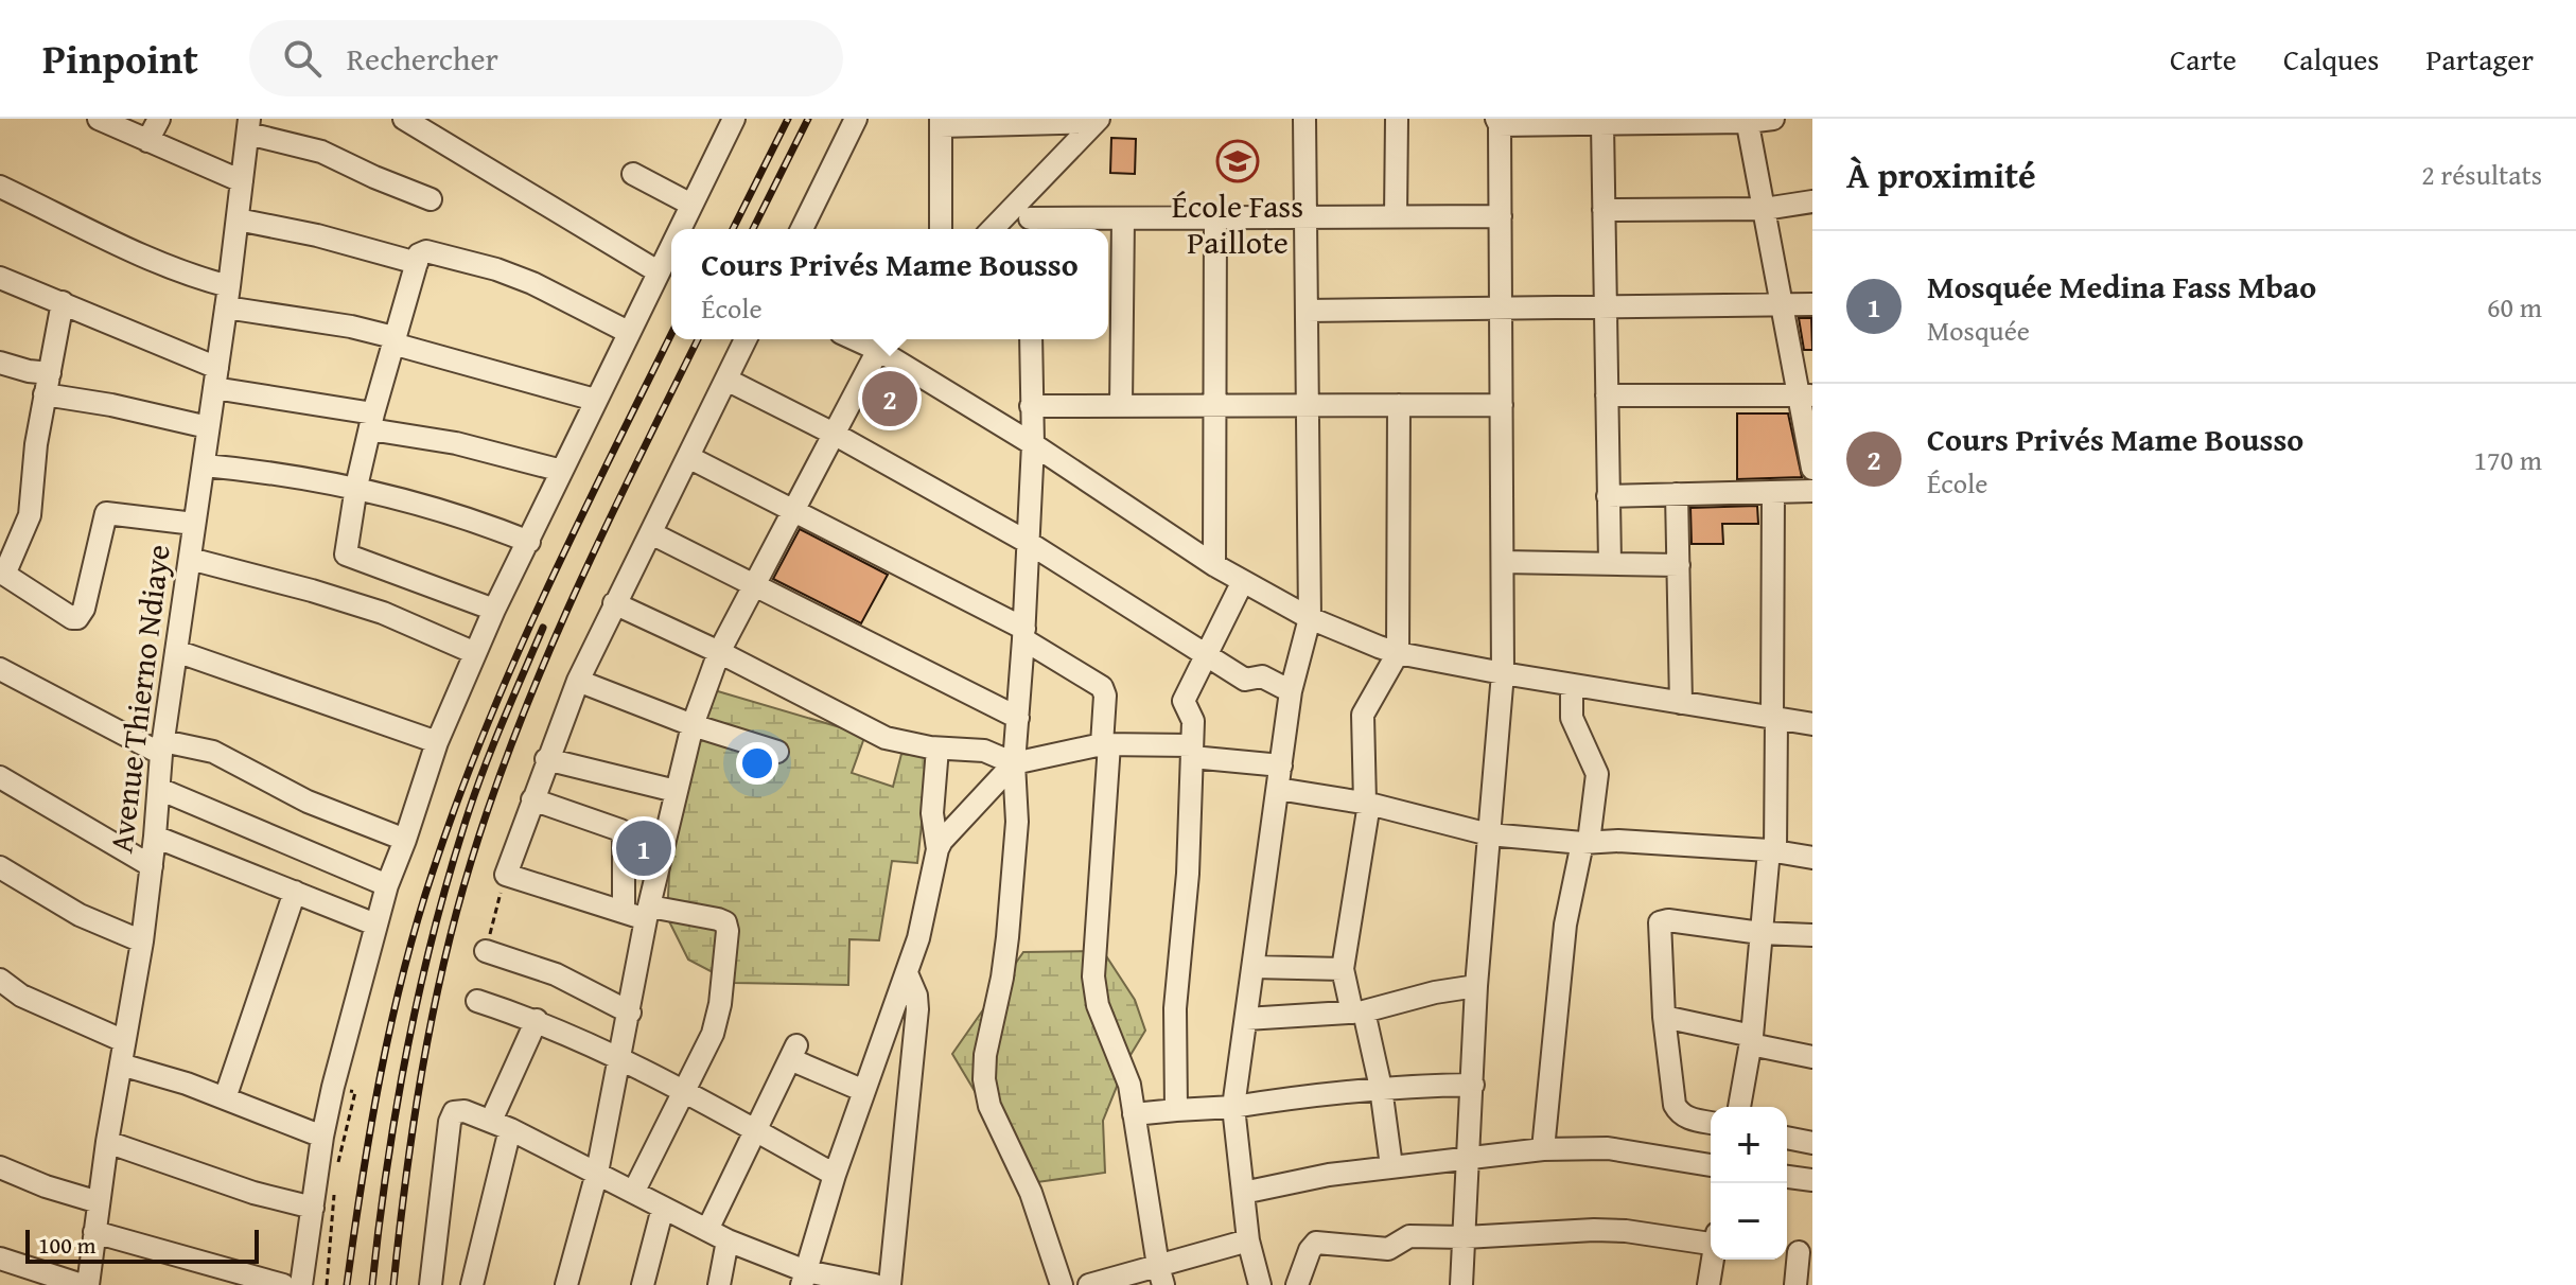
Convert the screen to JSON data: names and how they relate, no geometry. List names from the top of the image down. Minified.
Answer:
{"streets":{"street":["Avenue Thierno Ndiaye"]},"places":{"school or university":["École Fass Paillote"]},"scale_bar":"100 m","page":{"header":"Pinpoint","search":"Rechercher","nav":["Carte","Calques","Partager"],"heading":["À proximité","2 résultats"],"popup":["Cours Privés Mame Bousso","École"],"list":[{"mark":"1","name":"Mosquée Medina Fass Mbao","note":"Mosquée","value":"60 m"},{"mark":"2","name":"Cours Privés Mame Bousso","note":"École","value":"170 m"}],"pins":["2","1"],"map_buttons":["+","−"],"scale":"100 m"}}
